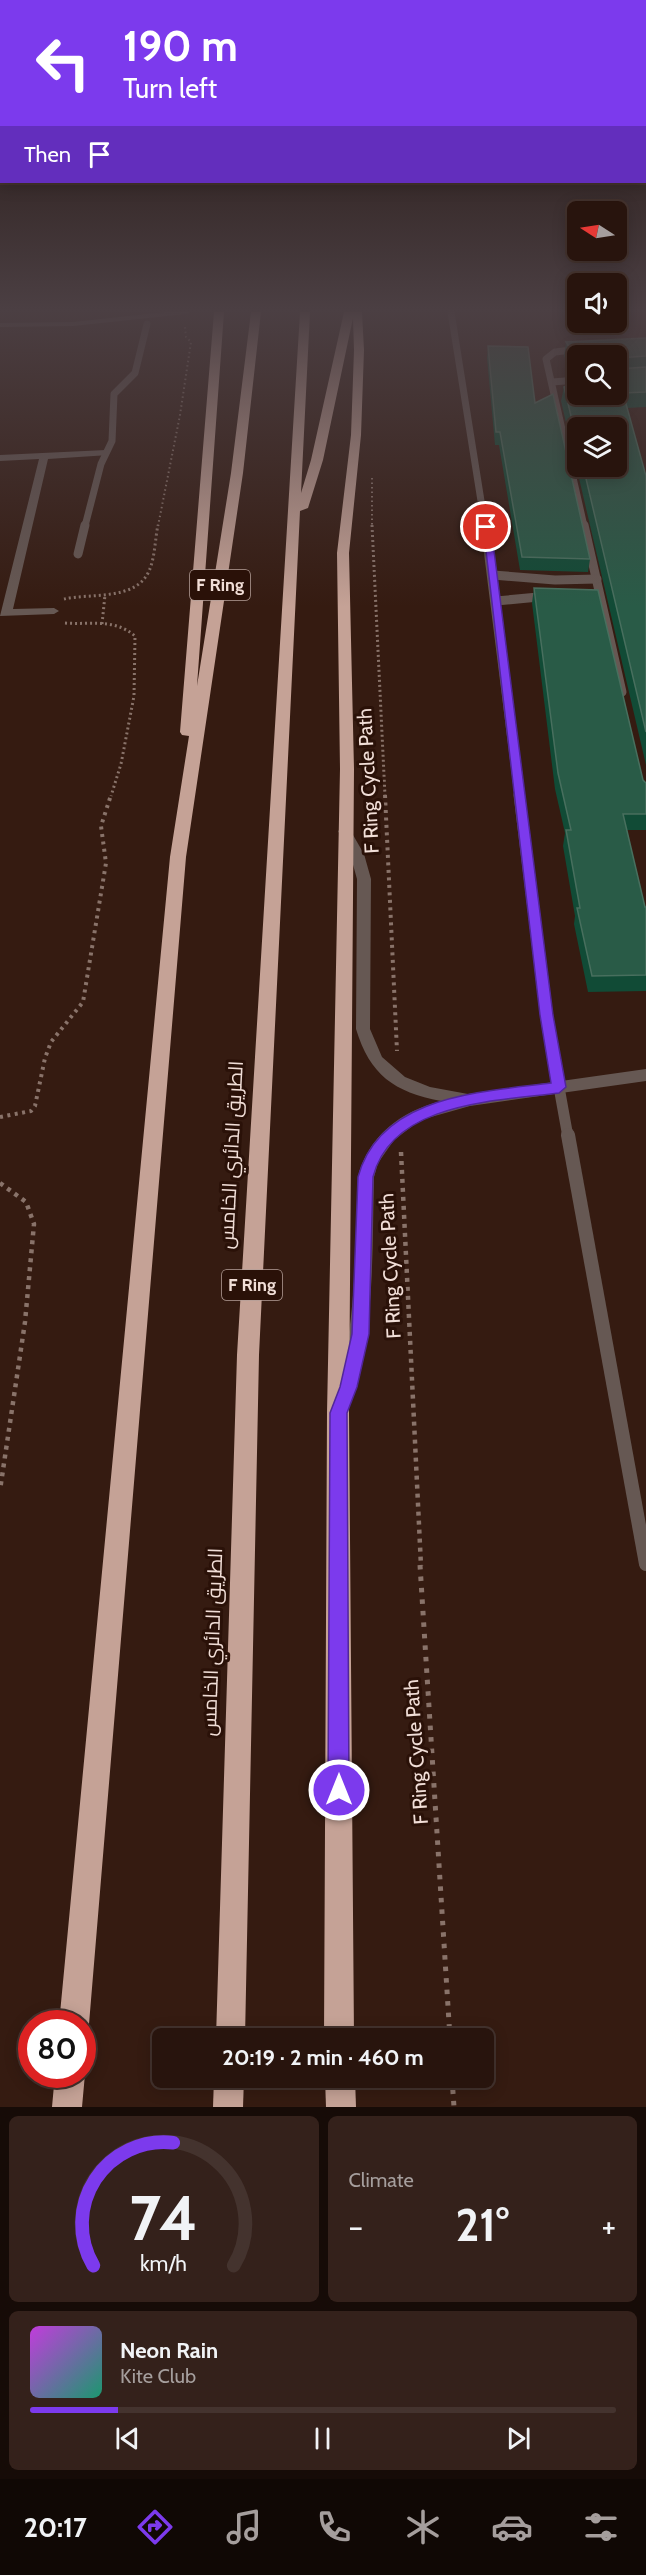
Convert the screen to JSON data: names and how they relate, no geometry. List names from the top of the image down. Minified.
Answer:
{"streets":{"highway":["F Ring","الطريق الدائري الخامس"],"path":["F Ring Cycle Path"]},"north":"left","page":{"turn":["190 m","Turn left"],"then":"Then","limit":"80","trip":"20:19 · 2 min · 460 m","tile":"Climate","heat":["−","21°","+"],"song":["Neon Rain","Kite Club"],"tabs":"20:17","gauge":["74","km/h"]}}
